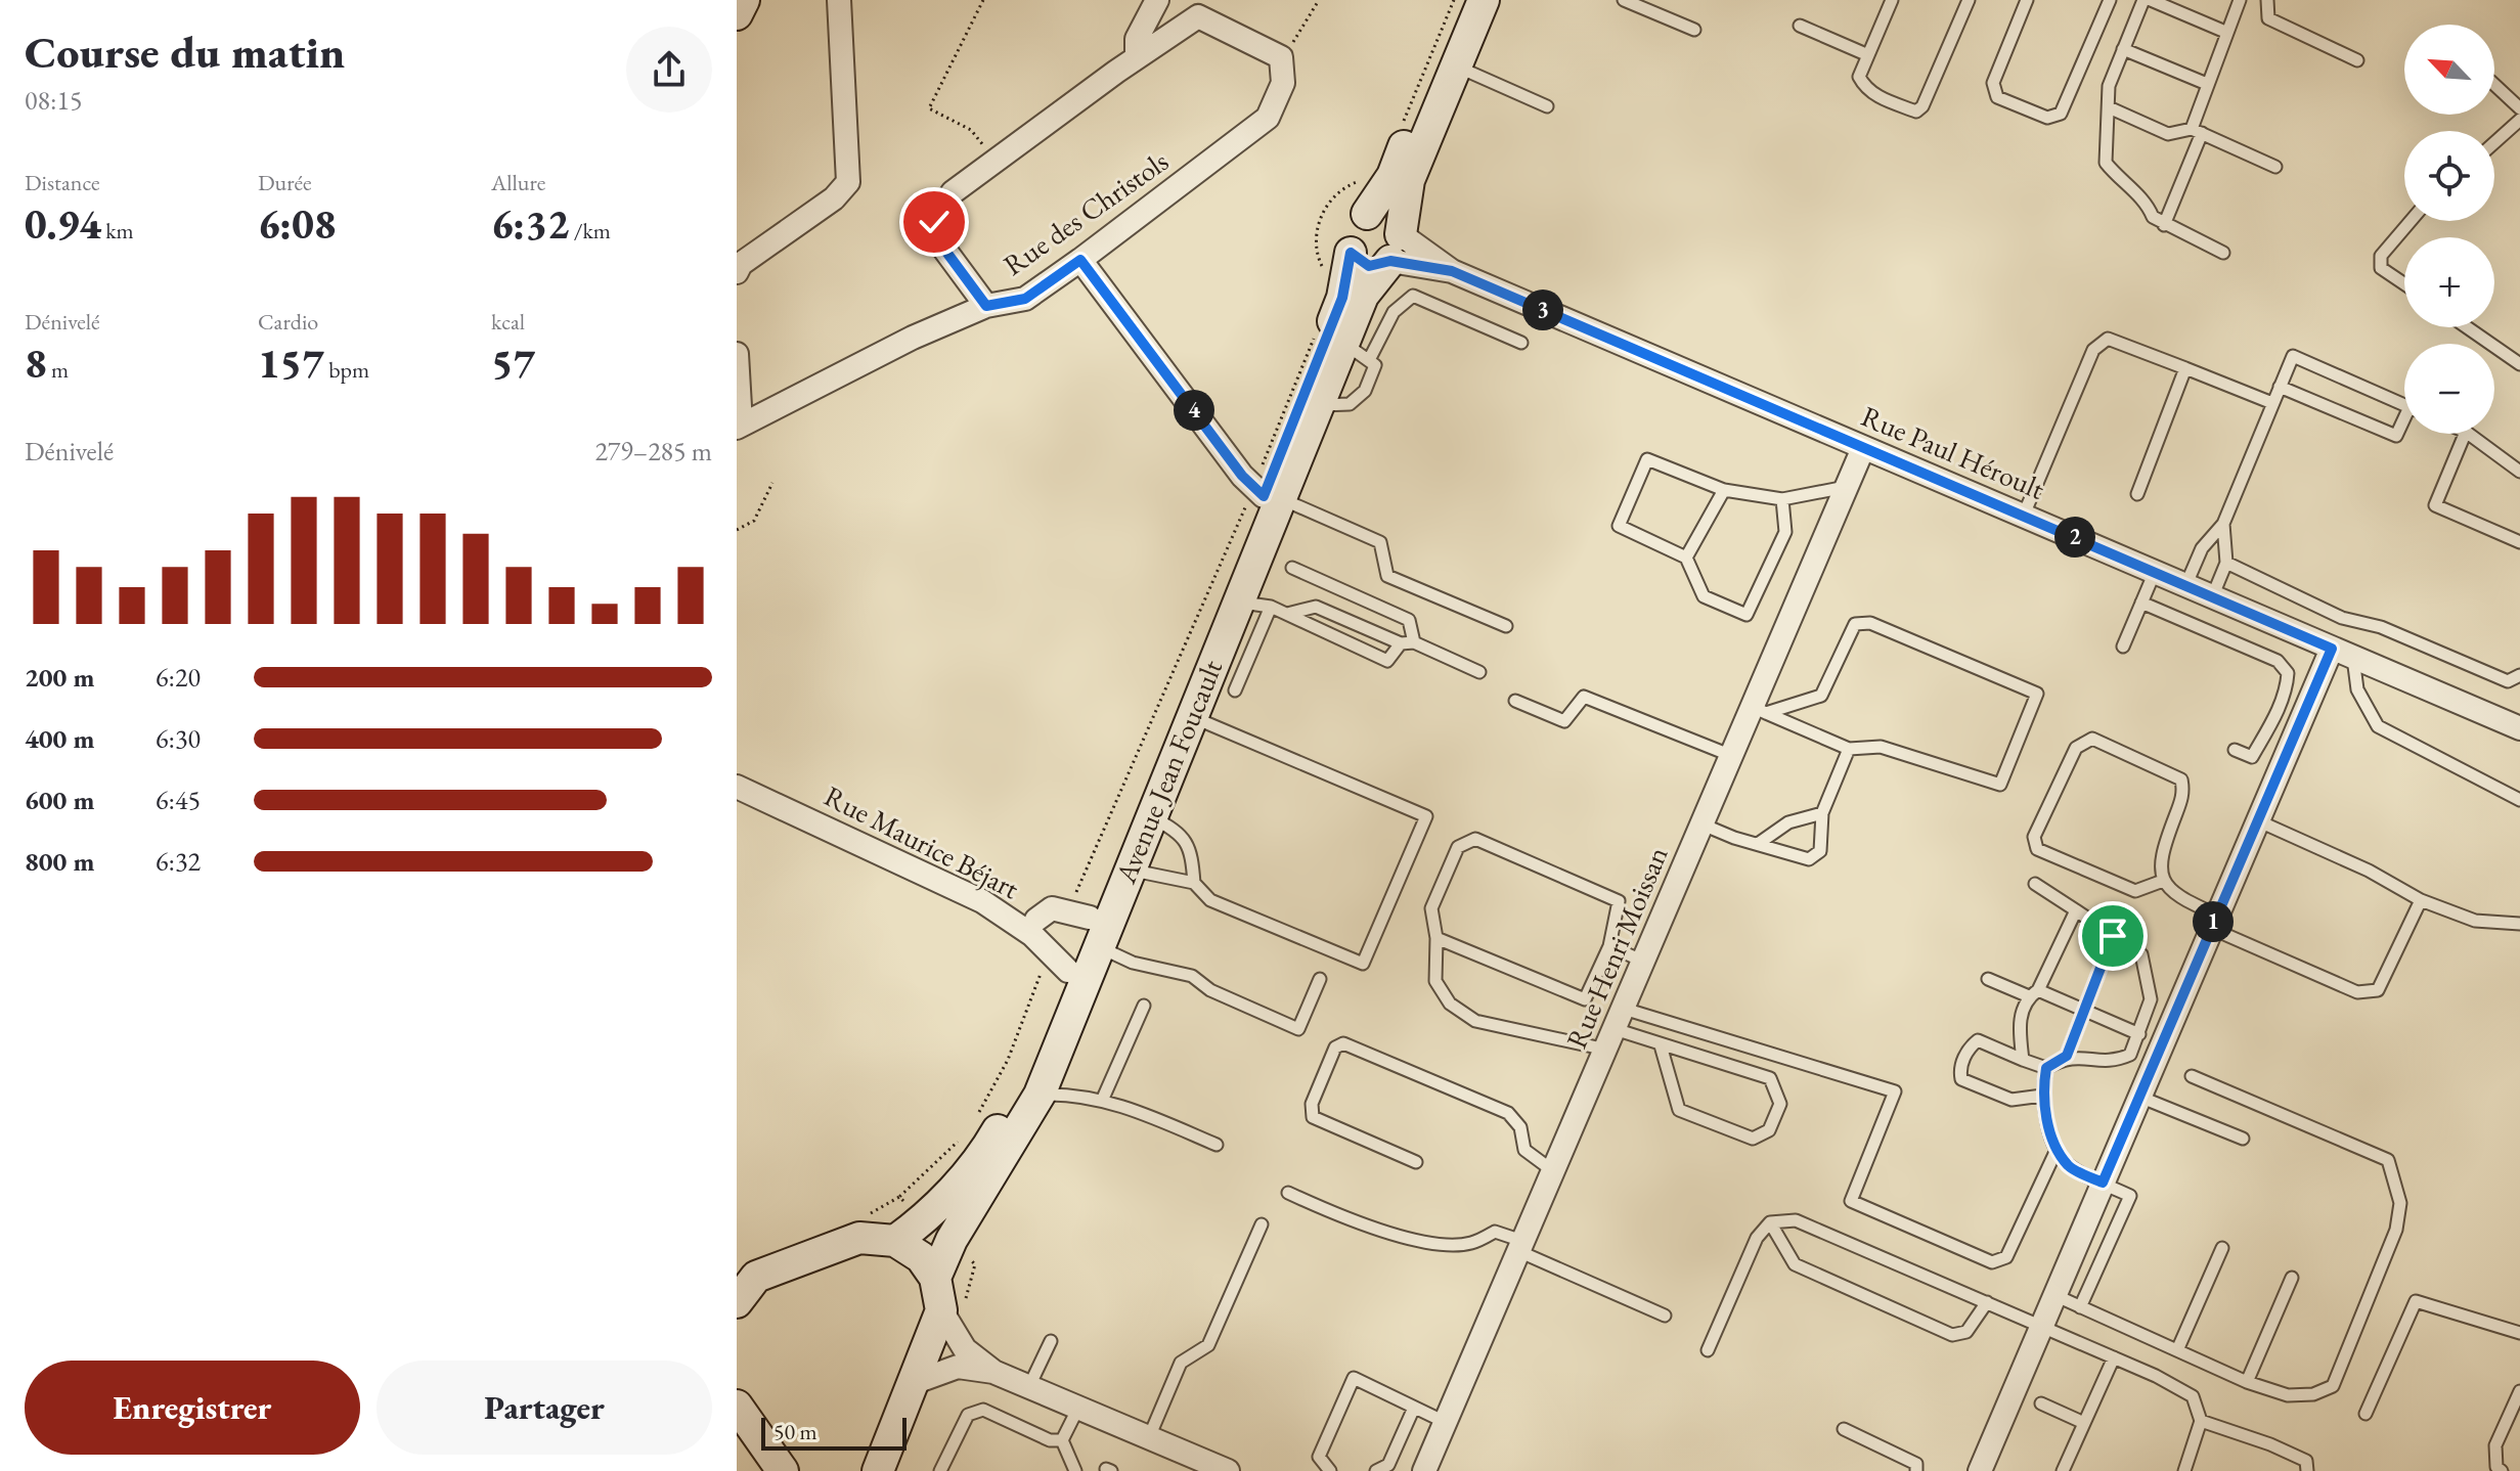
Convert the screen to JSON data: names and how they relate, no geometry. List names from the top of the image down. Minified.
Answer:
{"streets":{"main road":["Avenue Jean Foucault"],"street":["Rue des Christols","Rue Paul Héroult","Rue Maurice Béjart","Rue Henri Moissan"]},"crossings":[["Rue Paul Héroult","Avenue Jean Foucault"],["Rue Paul Héroult","Rue Henri Moissan"],["Avenue Jean Foucault","Rue Maurice Béjart"]],"scale_bar":"50 m","north":"top left","page":{"heading":["Course du matin","08:15"],"map_buttons":["+","−"],"stats":[["Distance","0.94 km"],["Durée","6:08"],["Allure","6:32 /km"],["Dénivelé","8 m"],["Cardio","157 bpm"],["kcal","57"]],"pins":["3","4","2","1"],"chart":["Dénivelé","279–285 m"],"list":[{"name":"200 m","note":"6:20"},{"name":"400 m","note":"6:30"},{"name":"600 m","note":"6:45"},{"name":"800 m","note":"6:32"}],"buttons":["Enregistrer","Partager"],"scale":"50 m"}}
